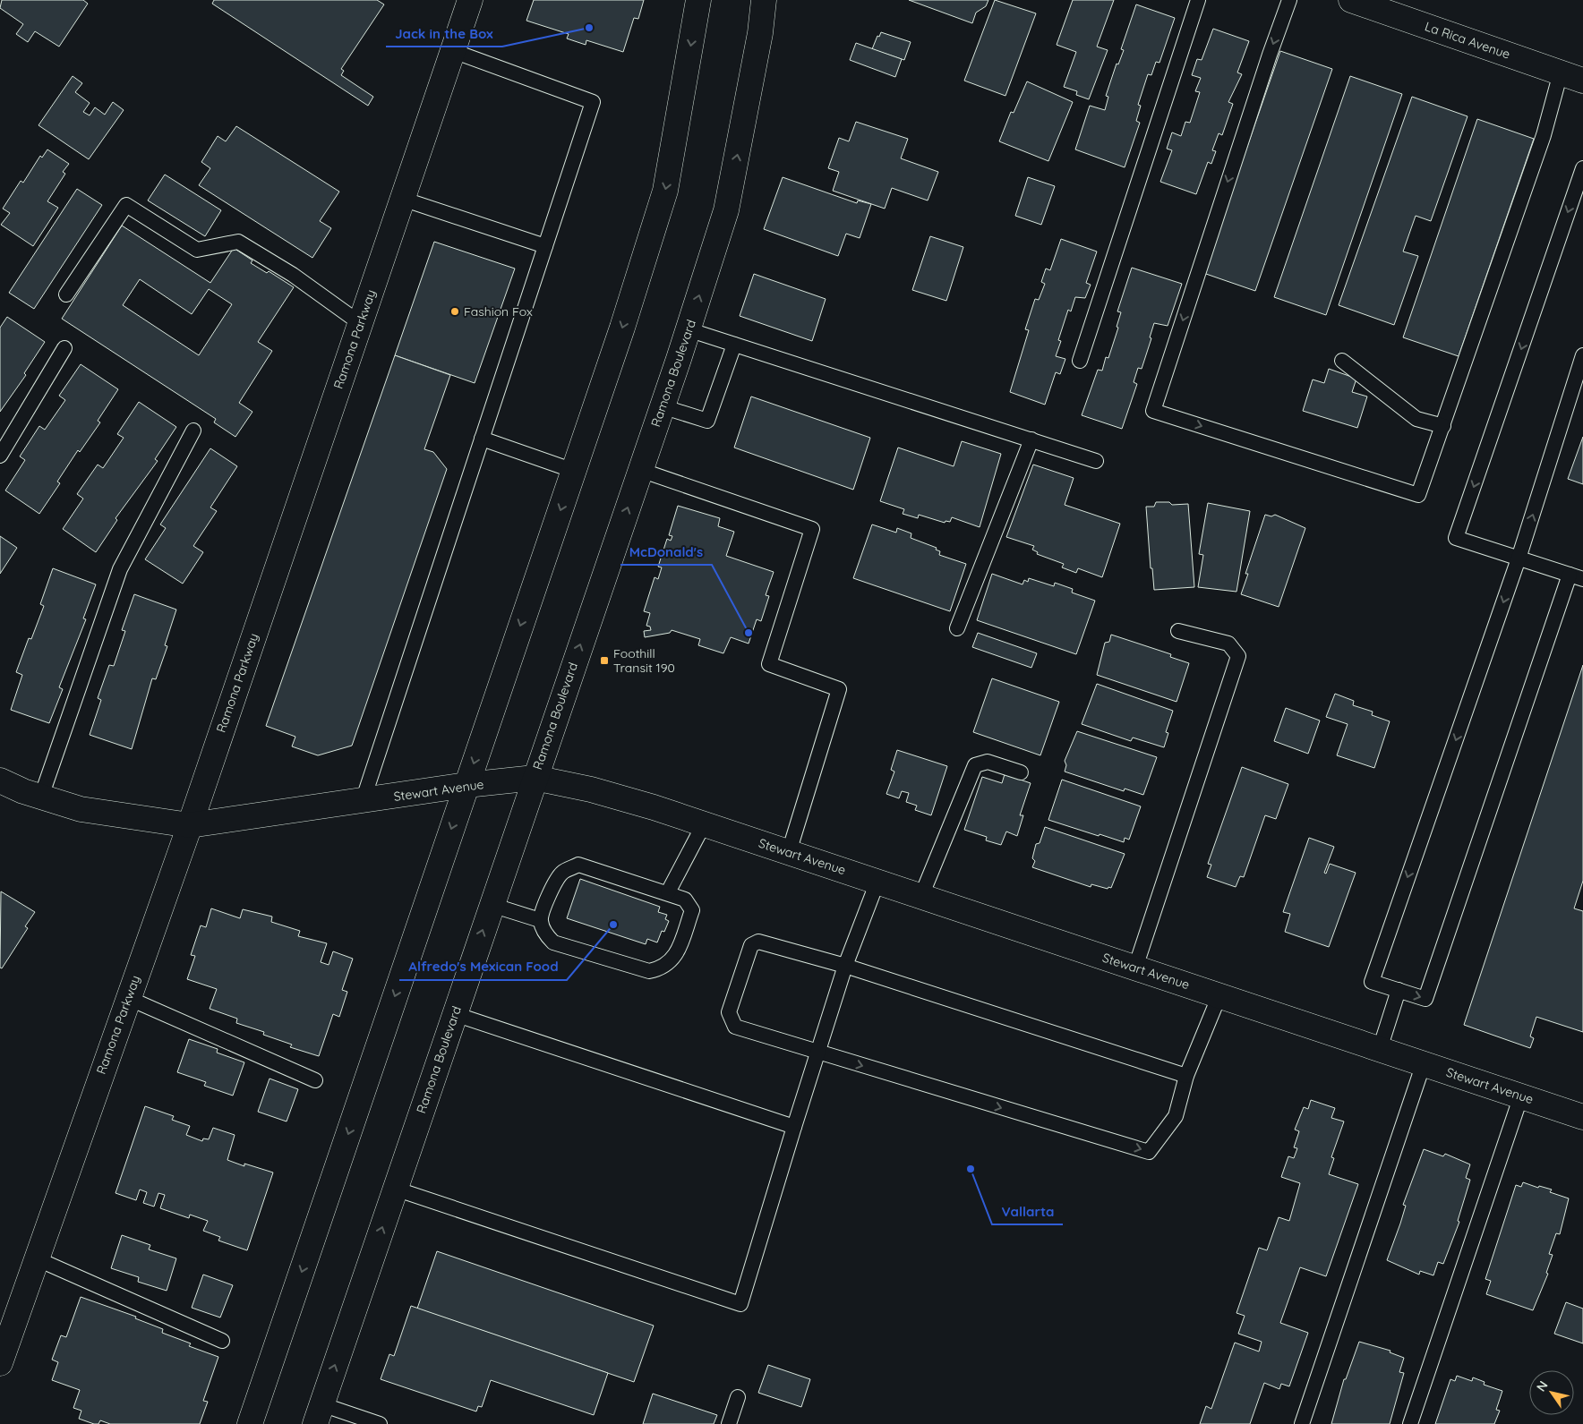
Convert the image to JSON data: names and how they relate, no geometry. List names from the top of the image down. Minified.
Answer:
{"streets":{"street":["La Rica Avenue","Ramona Parkway","Ramona Boulevard","Stewart Avenue"]},"crossings":[["Ramona Parkway","Stewart Avenue"],["Ramona Boulevard","Stewart Avenue"]],"places":{"other":["Jack in the Box","Fashion Fox","McDonald's","Alfredo's Mexican Food","Vallarta"],"transit":["Foothill Transit 190"]},"north":"top left"}
